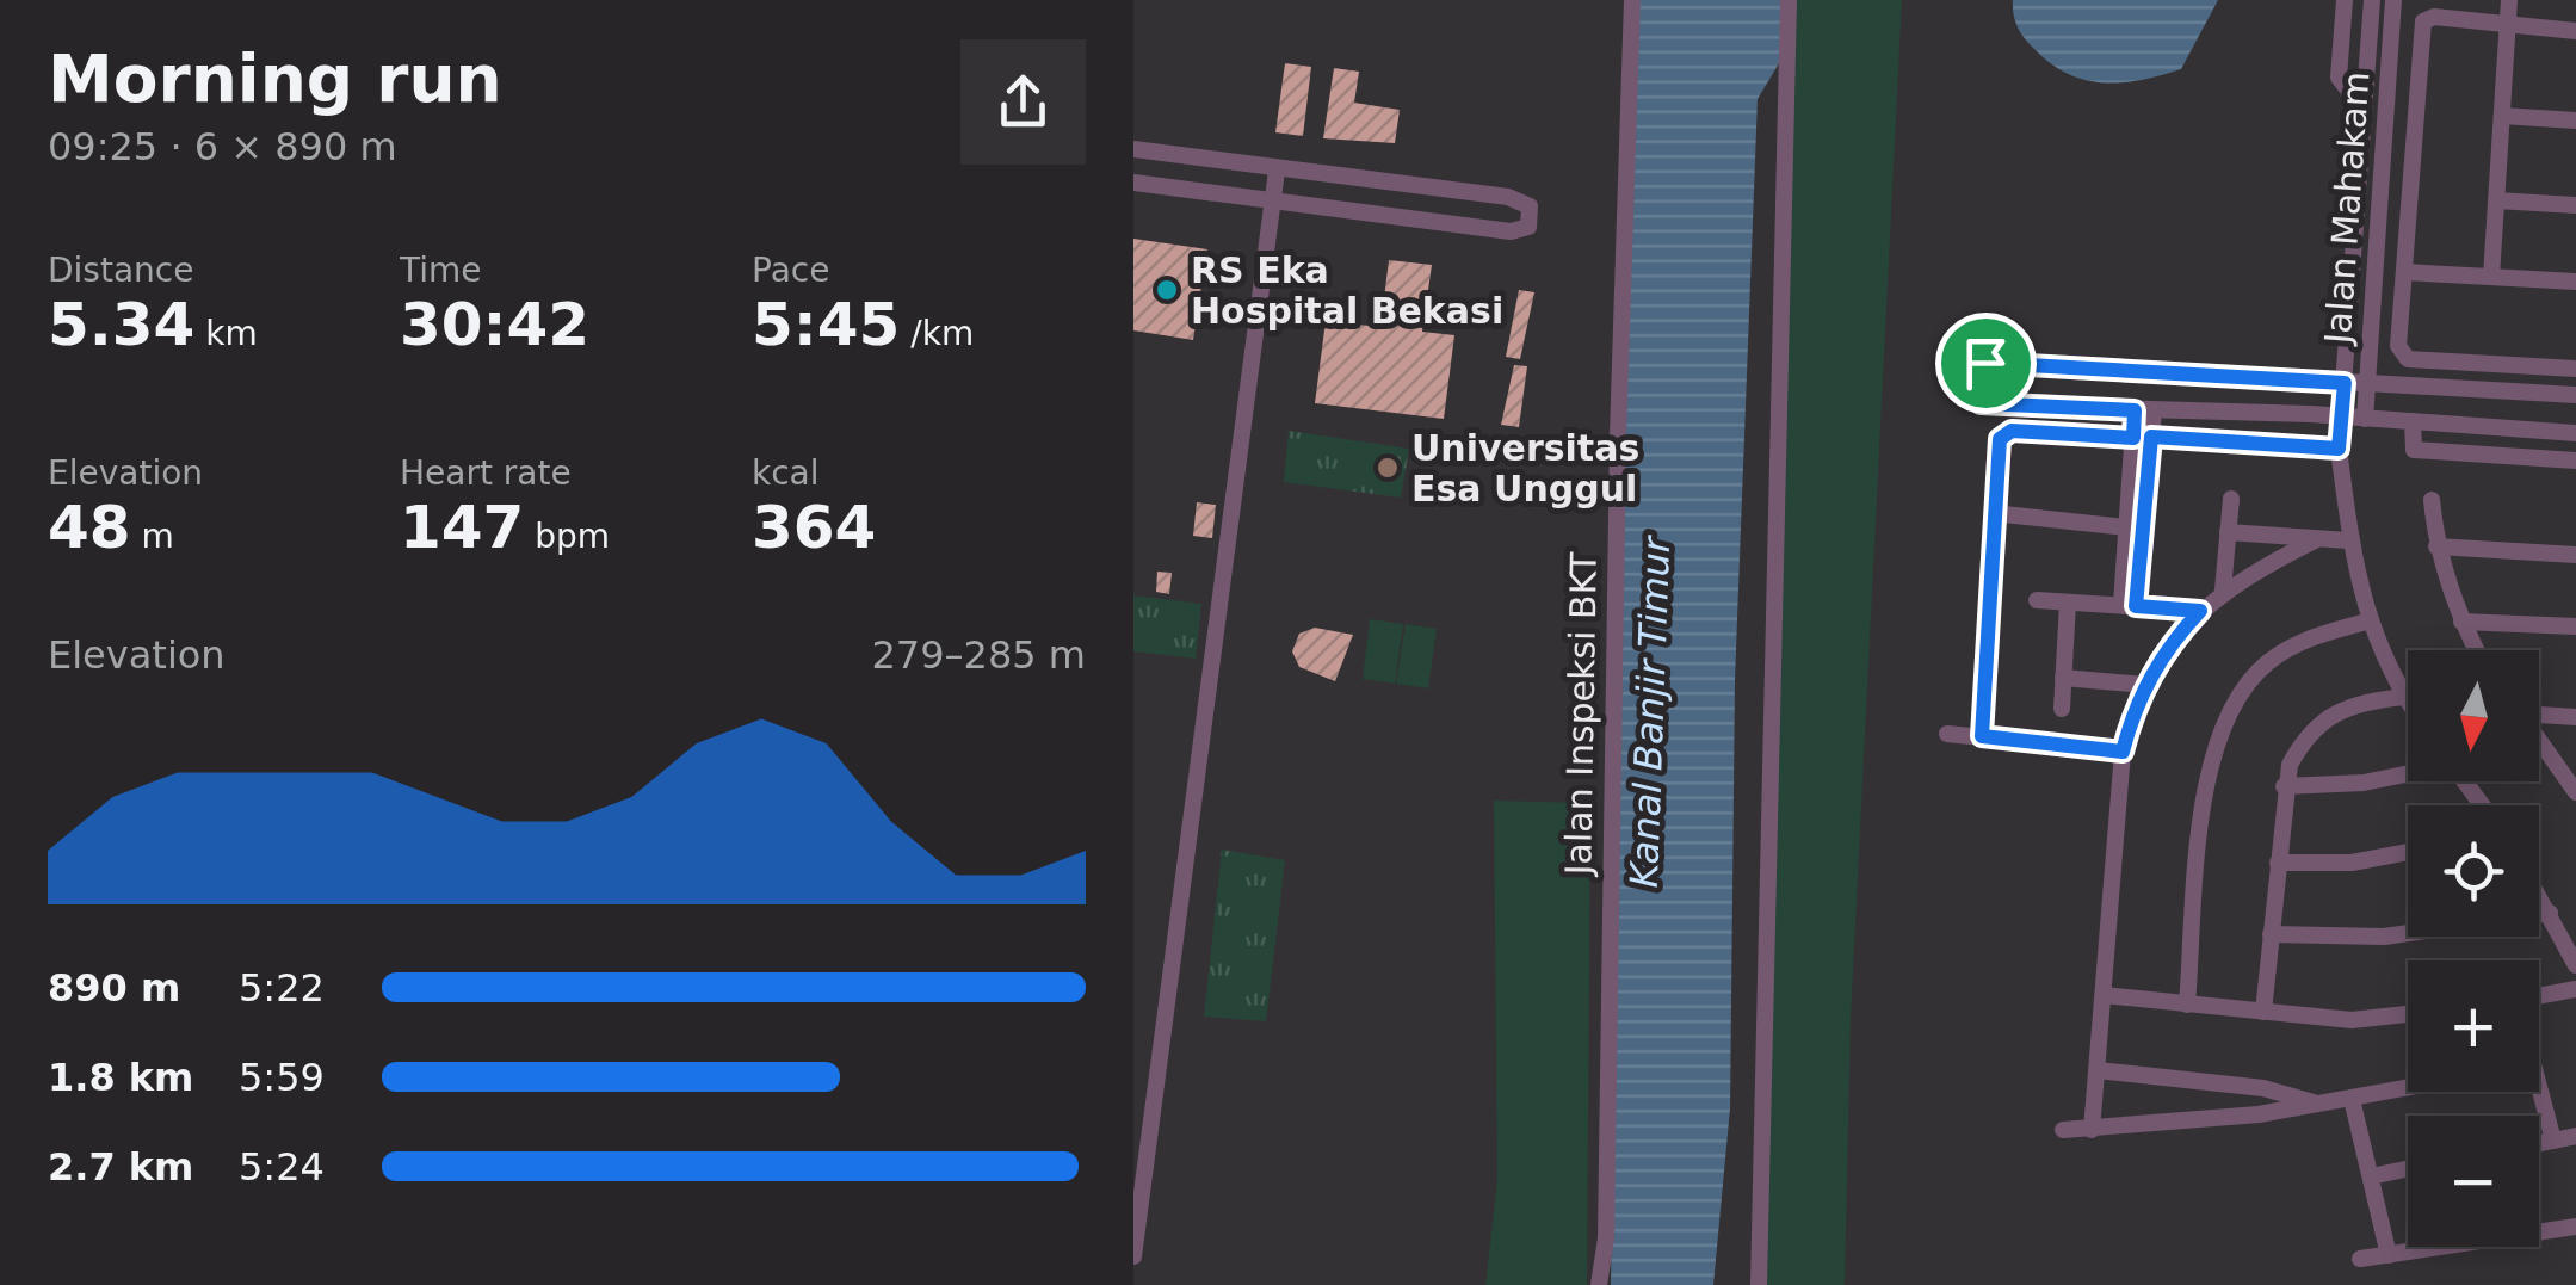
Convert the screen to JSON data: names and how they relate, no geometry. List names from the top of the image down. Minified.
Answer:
{"streets":{"street":["Jalan Mahakam","Jalan Inspeksi BKT"]},"water":["Kanal Banjir Timur"],"places":["RS Eka Hospital Bekasi","Universitas Esa Unggul"],"north":"bottom","page":{"heading":["Morning run","09:25 · 6 × 890 m"],"stats":[["Distance","5.34 km"],["Time","30:42"],["Pace","5:45 /km"],["Elevation","48 m"],["Heart rate","147 bpm"],["kcal","364"]],"chart":["Elevation","279–285 m"],"map_buttons":["+","−"],"list":[{"name":"890 m","note":"5:22"},{"name":"1.8 km","note":"5:59"},{"name":"2.7 km","note":"5:24"}]}}
